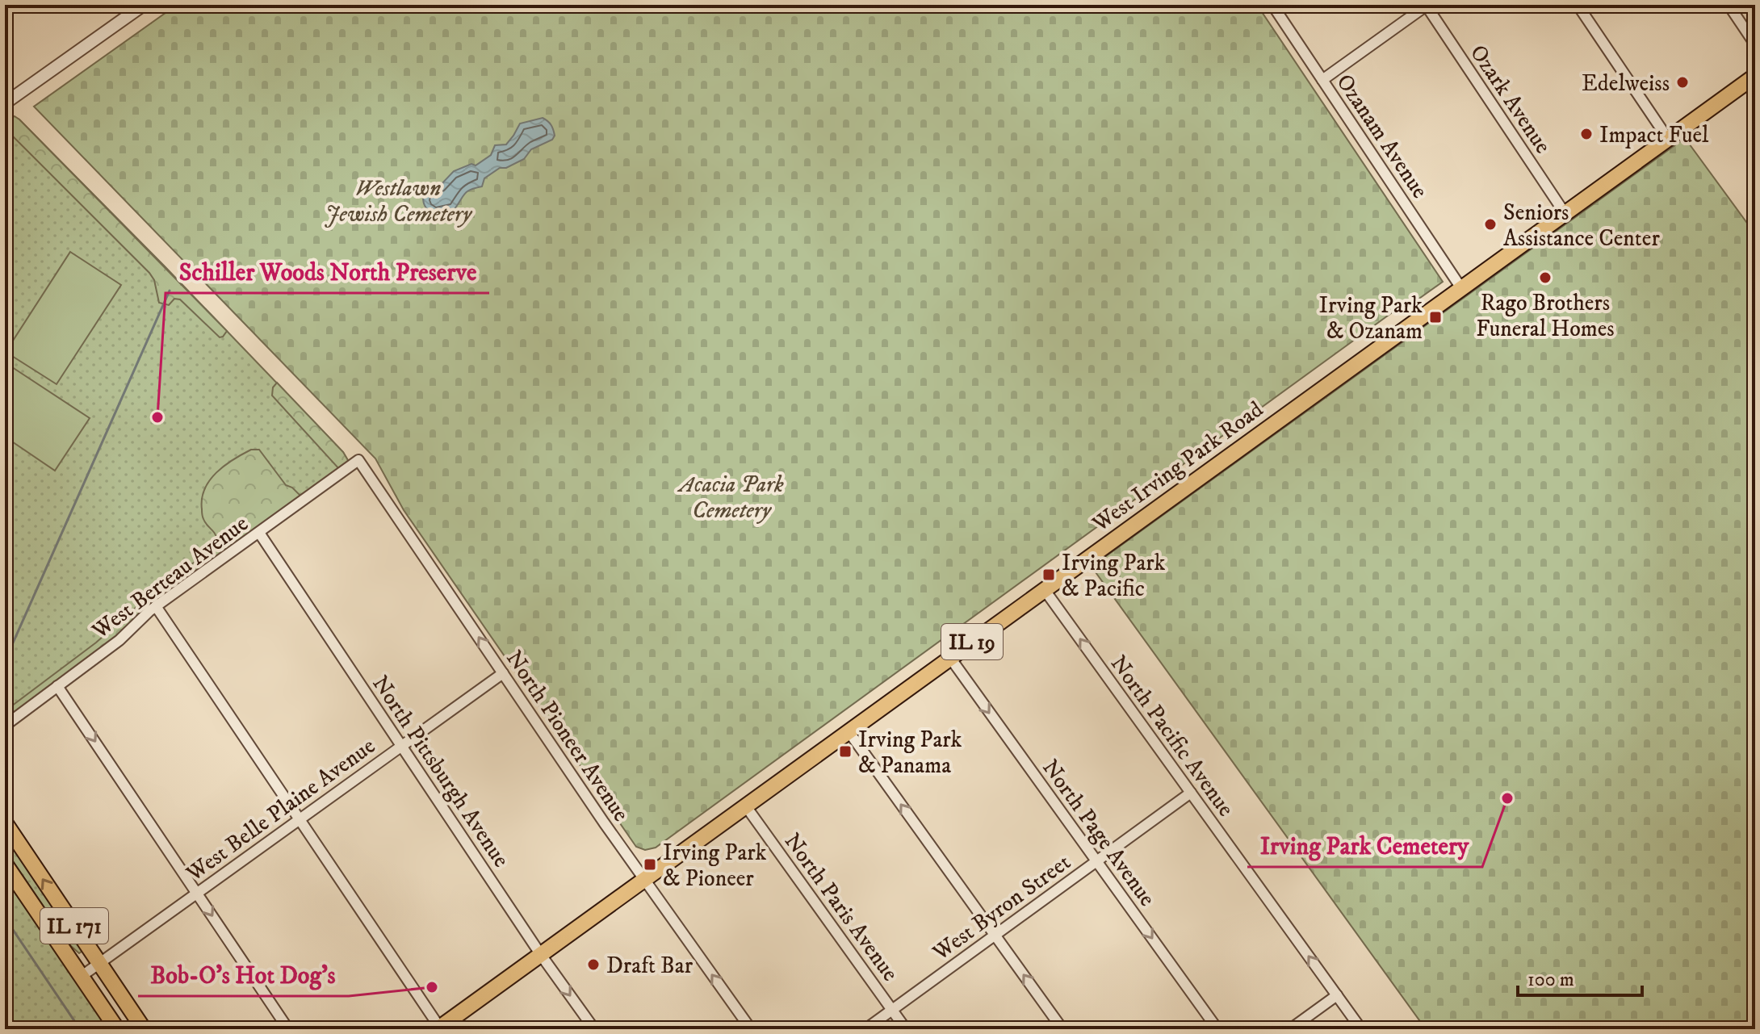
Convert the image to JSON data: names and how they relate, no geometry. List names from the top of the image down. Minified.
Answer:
{"streets":{"main road":["West Irving Park Road","IL 19","IL 171"],"street":["Ozark Avenue","Ozanam Avenue","West Berteau Avenue","North Pioneer Avenue","North Pacific Avenue","North Pittsburgh Avenue","West Belle Plaine Avenue","North Page Avenue","North Paris Avenue","West Byron Street"]},"crossings":[["Ozark Avenue","West Irving Park Road"],["Ozanam Avenue","West Irving Park Road"],["West Irving Park Road","North Pioneer Avenue"],["West Irving Park Road","North Pacific Avenue"],["West Irving Park Road","North Pittsburgh Avenue"],["West Irving Park Road","North Page Avenue"],["West Irving Park Road","North Paris Avenue"],["West Berteau Avenue","North Pioneer Avenue"],["West Berteau Avenue","North Pittsburgh Avenue"],["North Pioneer Avenue","West Belle Plaine Avenue"],["North Pacific Avenue","West Byron Street"],["North Pittsburgh Avenue","West Belle Plaine Avenue"],["West Belle Plaine Avenue","IL 171"],["North Page Avenue","West Byron Street"],["North Paris Avenue","West Byron Street"]],"one_way":["North Pioneer Avenue","North Pacific Avenue","North Page Avenue"],"parks":["Westlawn Jewish Cemetery","Acacia Park Cemetery"],"places":{"other":["Edelweiss","Impact Fuel","Seniors Assistance Center","Rago Brothers Funeral Homes","Schiller Woods North Preserve","Irving Park Cemetery","Draft Bar","Bob-O's Hot Dog's"],"transit":["Irving Park & Ozanam","Irving Park & Pacific","Irving Park & Panama","Irving Park & Pioneer"]},"scale_bar":"100 m"}
